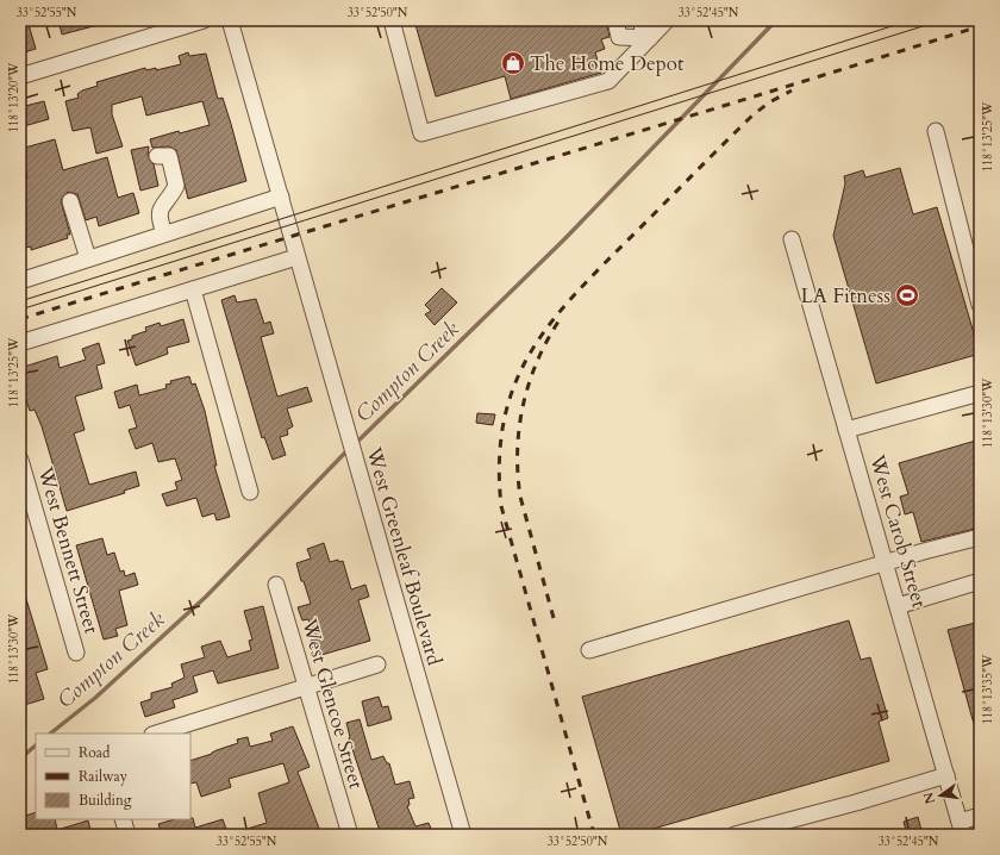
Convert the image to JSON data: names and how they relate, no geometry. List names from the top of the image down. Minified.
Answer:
{"streets":{"street":["West Carob Street","West Bennett Street","West Greenleaf Boulevard","West Glencoe Street"]},"water":["Compton Creek"],"places":{"shop":["The Home Depot"],"sports":["LA Fitness"]},"legend":["Road","Railway","Building"],"north":"left","coordinates":["33°52'55\"N","33°52'50\"N","33°52'45\"N","118°13'20\"W","118°13'25\"W","118°13'30\"W","118°13'35\"W"]}
